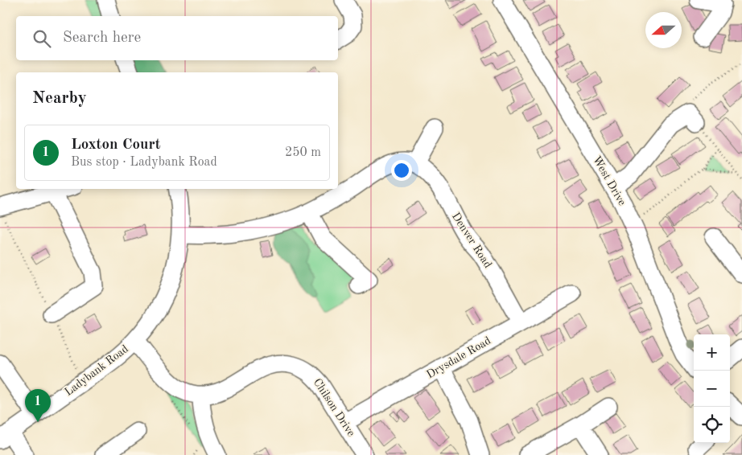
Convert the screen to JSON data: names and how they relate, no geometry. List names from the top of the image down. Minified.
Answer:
{"streets":{"street":["West Drive","Denver Road","Drysdale Road","Ladybank Road","Chilson Drive"]},"crossings":[["Denver Road","Drysdale Road"],["Drysdale Road","Chilson Drive"],["Ladybank Road","Chilson Drive"]],"north":"left","page":{"search":"Search here","heading":"Nearby","list":[{"mark":"1","name":"Loxton Court","note":"Bus stop · Ladybank Road","value":"250 m"}],"map_buttons":["+","−"],"pins":"1"}}
